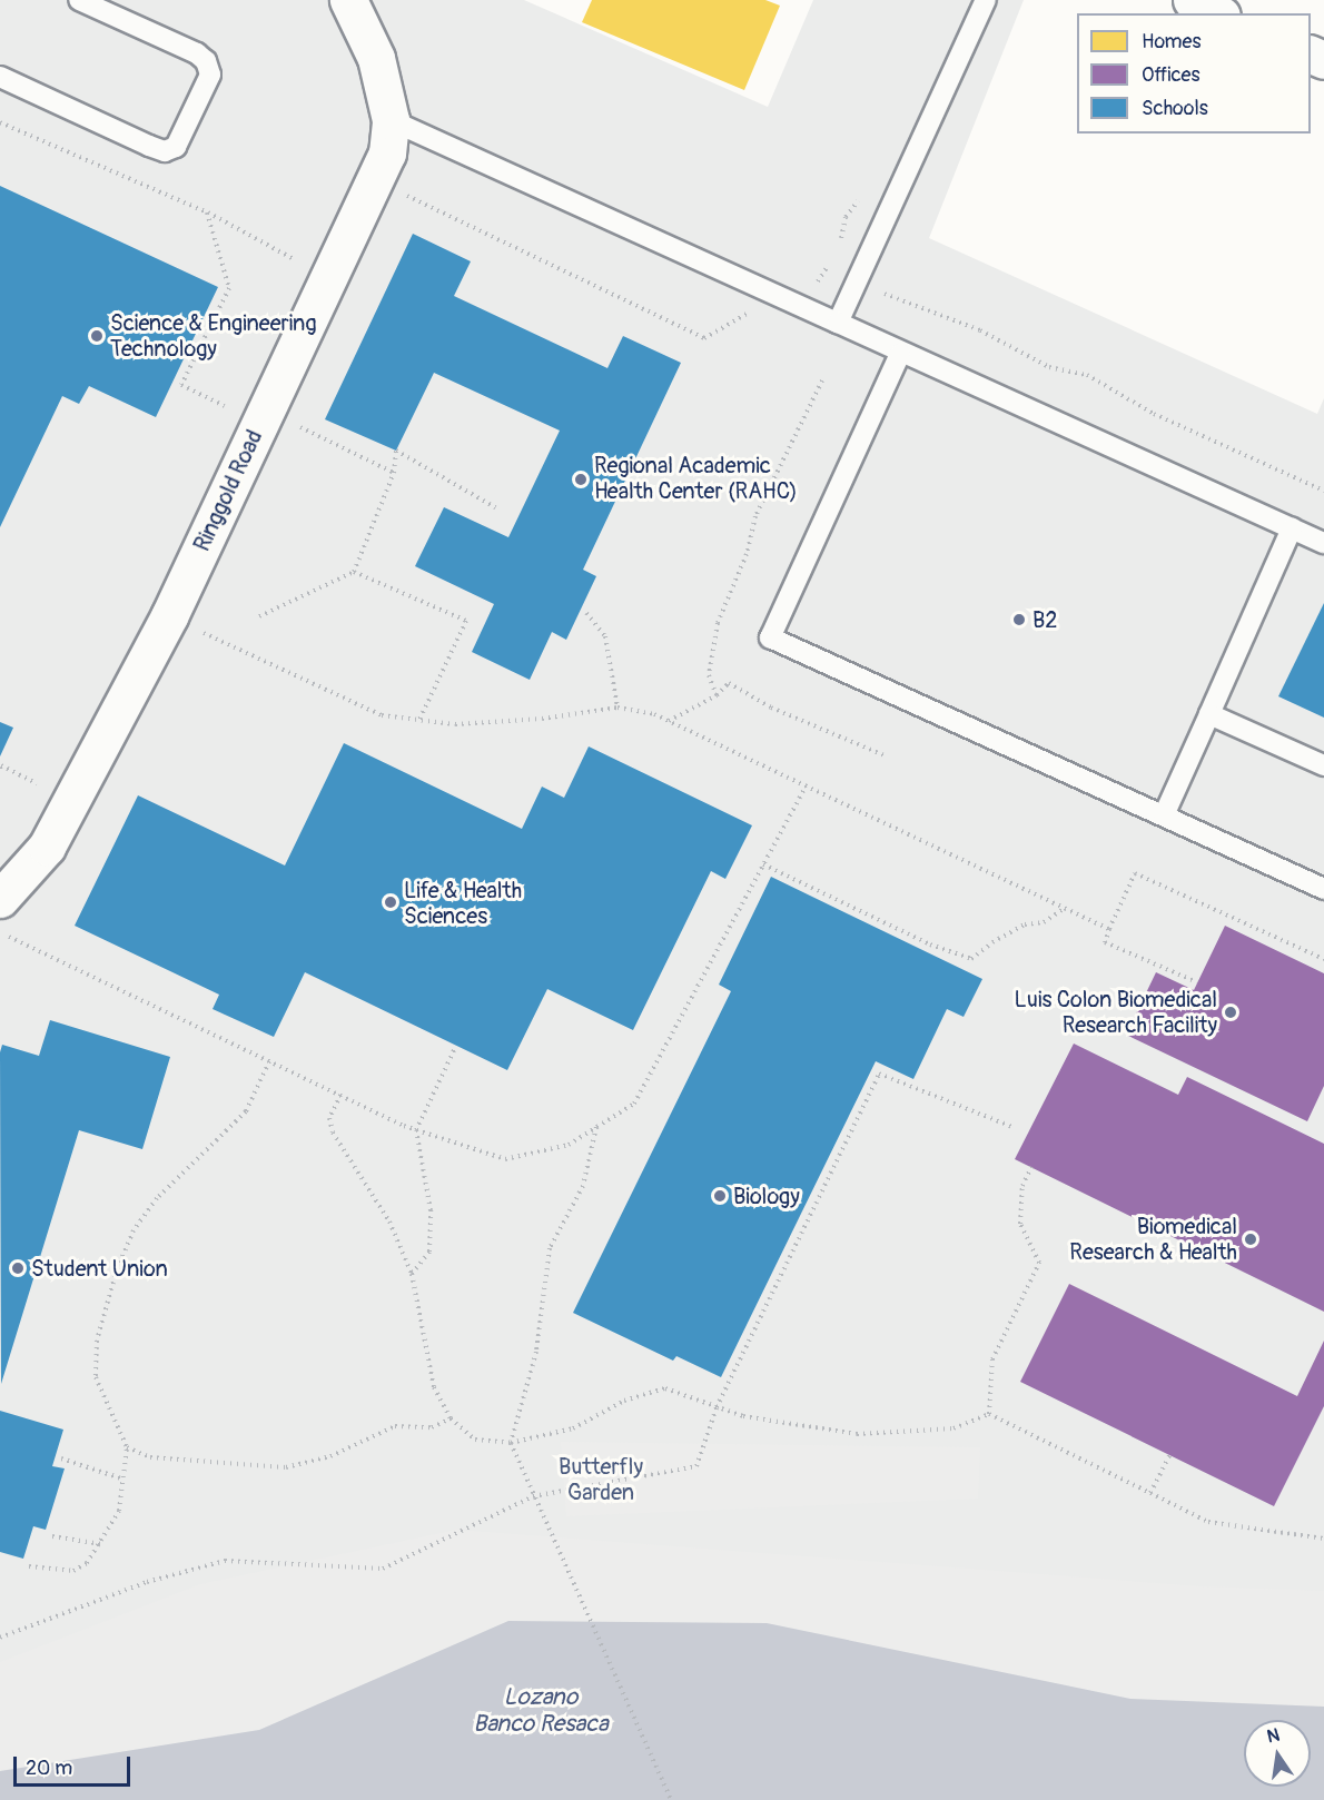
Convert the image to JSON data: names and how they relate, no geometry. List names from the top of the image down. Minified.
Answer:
{"streets":{"street":["Ringgold Road"]},"water":["Lozano Banco Resaca"],"parks":["Butterfly Garden"],"places":["Science & Engineering Technology","Regional Academic Health Center (RAHC)","B2","Life & Health Sciences","Luis Colon Biomedical Research Facility","Biology","Biomedical Research & Health","Student Union"],"legend":["Homes","Offices","Schools"],"scale_bar":"20 m","north":"top"}
